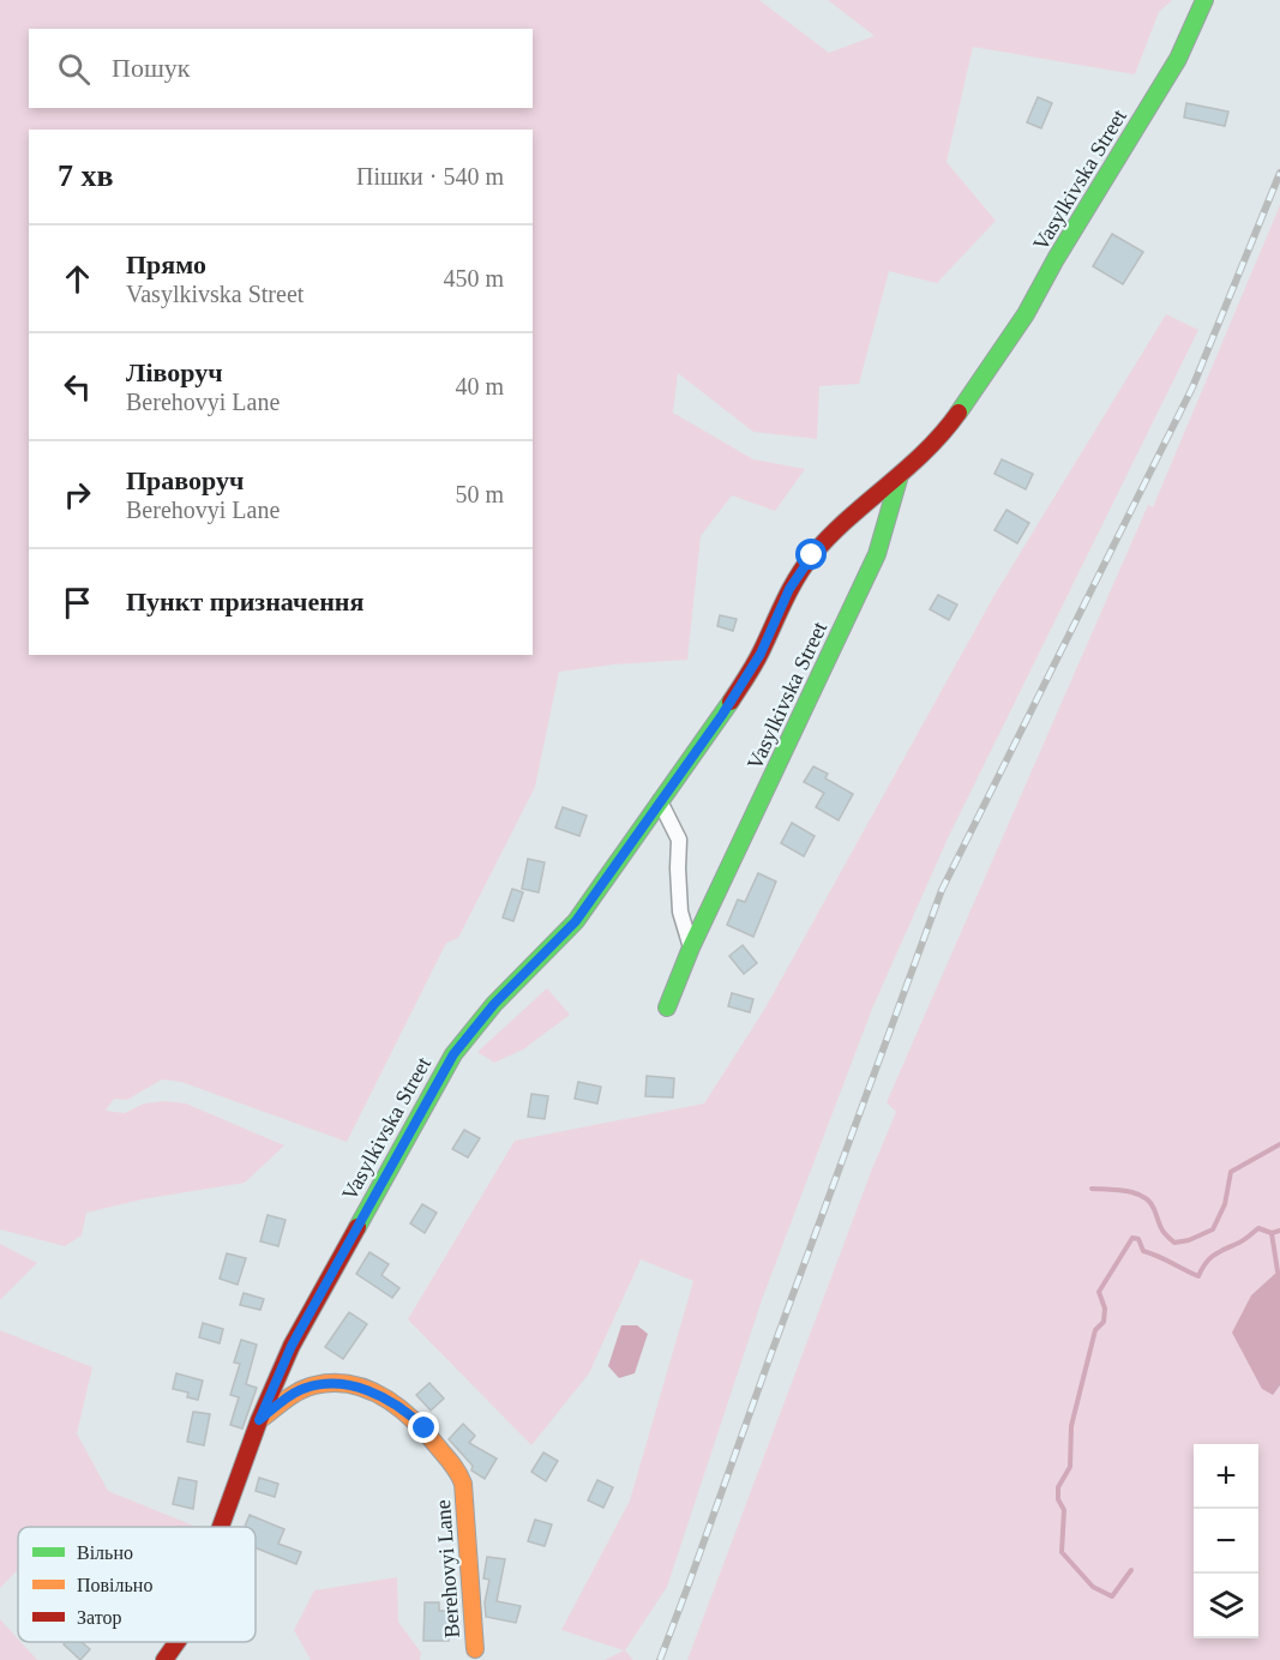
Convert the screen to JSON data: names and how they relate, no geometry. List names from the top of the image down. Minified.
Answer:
{"streets":{"street":["Vasylkivska Street","Berehovyi Lane"]},"crossings":[["Vasylkivska Street","Berehovyi Lane"]],"legend":["Вільно","Повільно","Затор"],"page":{"search":"Пошук","heading":["7 хв","Пішки · 540 m"],"list":[["Прямо","Vasylkivska Street","450 m"],["Ліворуч","Berehovyi Lane","40 m"],["Праворуч","Berehovyi Lane","50 m"],"Пункт призначення"],"map_buttons":["+","−"]}}
